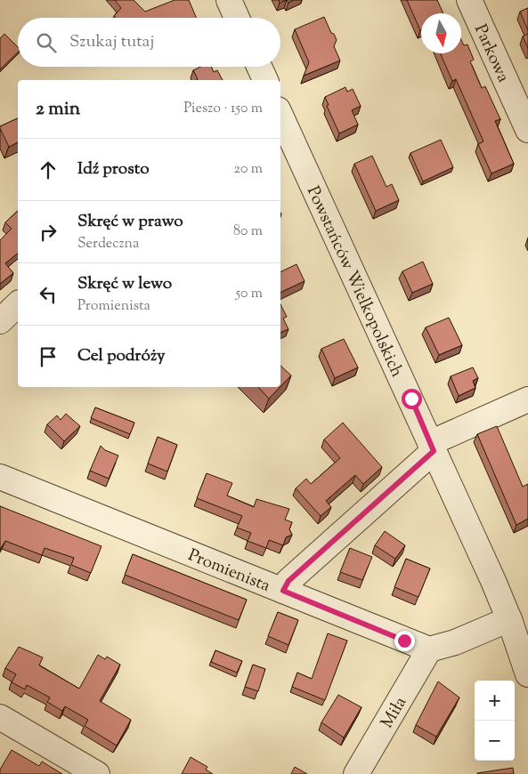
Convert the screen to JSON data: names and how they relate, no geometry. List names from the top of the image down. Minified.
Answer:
{"streets":{"street":["Parkowa","Powstańców Wielkopolskich","Promienista","Miła"]},"crossings":[["Promienista","Miła"]],"north":"bottom","page":{"search":"Szukaj tutaj","heading":["2 min","Pieszo · 150 m"],"list":[["Idź prosto","20 m"],["Skręć w prawo","Serdeczna","80 m"],["Skręć w lewo","Promienista","50 m"],"Cel podróży"],"map_buttons":["+","−"]}}
